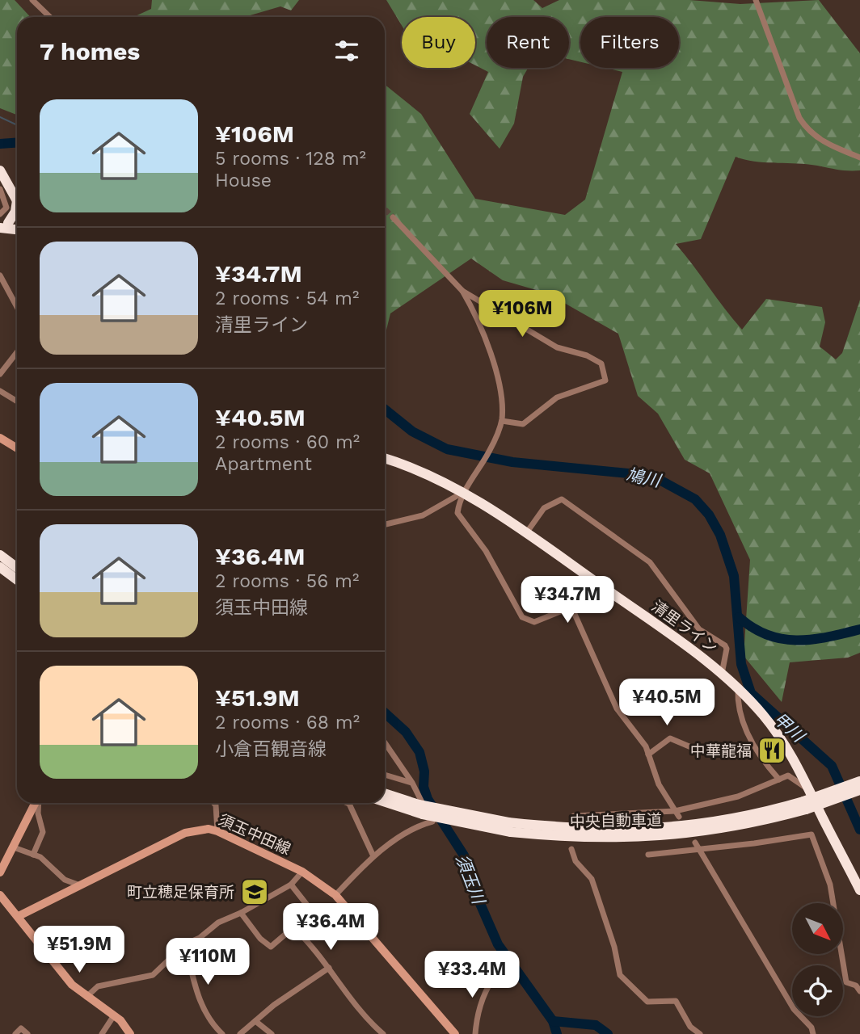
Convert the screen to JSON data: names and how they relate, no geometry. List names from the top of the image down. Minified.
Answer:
{"streets":{"highway":["清里ライン","中央自動車道"],"main road":["須玉中田線"]},"water":["鳩川","甲川","須玉川"],"places":{"restaurant":["中華龍福"],"school or university":["町立穂足保育所"]},"north":"bottom right","page":{"chip":["Buy","Rent","Filters"],"heading":"7 homes","list":[{"name":"¥106M","note":"5 rooms · 128 m² · House"},{"name":"¥34.7M","note":"2 rooms · 54 m² · 清里ライン"},{"name":"¥40.5M","note":"2 rooms · 60 m² · Apartment"},{"name":"¥36.4M","note":"2 rooms · 56 m² · 須玉中田線"},{"name":"¥51.9M","note":"2 rooms · 68 m² · 小倉百観音線"}],"price":["¥106M","¥34.7M","¥40.5M","¥36.4M","¥51.9M","¥110M","¥33.4M"]}}
